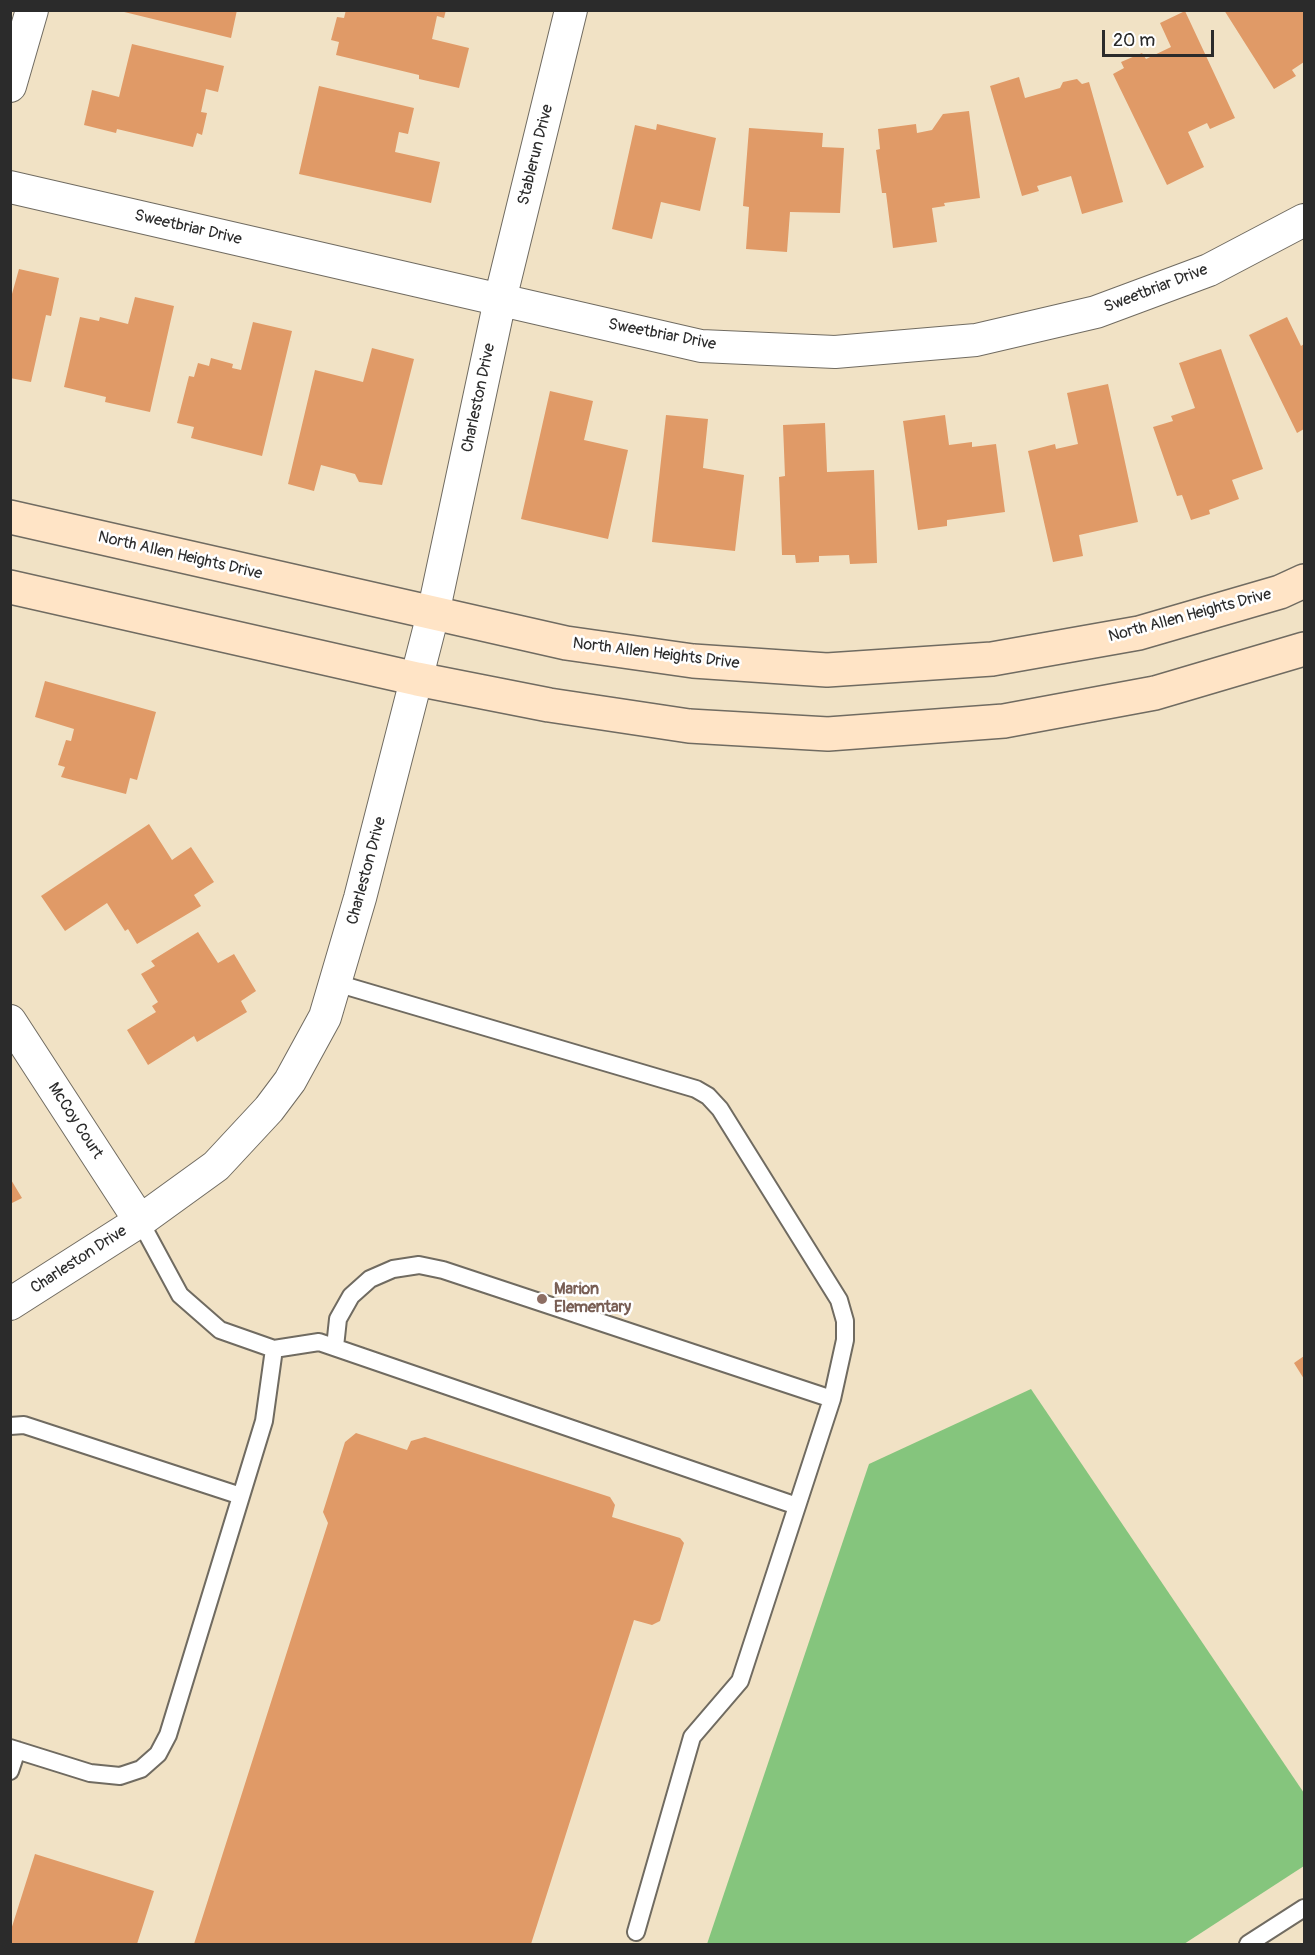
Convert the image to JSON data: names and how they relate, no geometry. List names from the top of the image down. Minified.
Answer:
{"streets":{"main road":["North Allen Heights Drive"],"street":["Stablerun Drive","Sweetbriar Drive","Charleston Drive","McCoy Court"]},"crossings":[["Stablerun Drive","Sweetbriar Drive"],["Stablerun Drive","Charleston Drive"],["Sweetbriar Drive","Charleston Drive"],["Charleston Drive","North Allen Heights Drive"],["Charleston Drive","McCoy Court"]],"places":["Marion Elementary"],"scale_bar":"20 m"}
